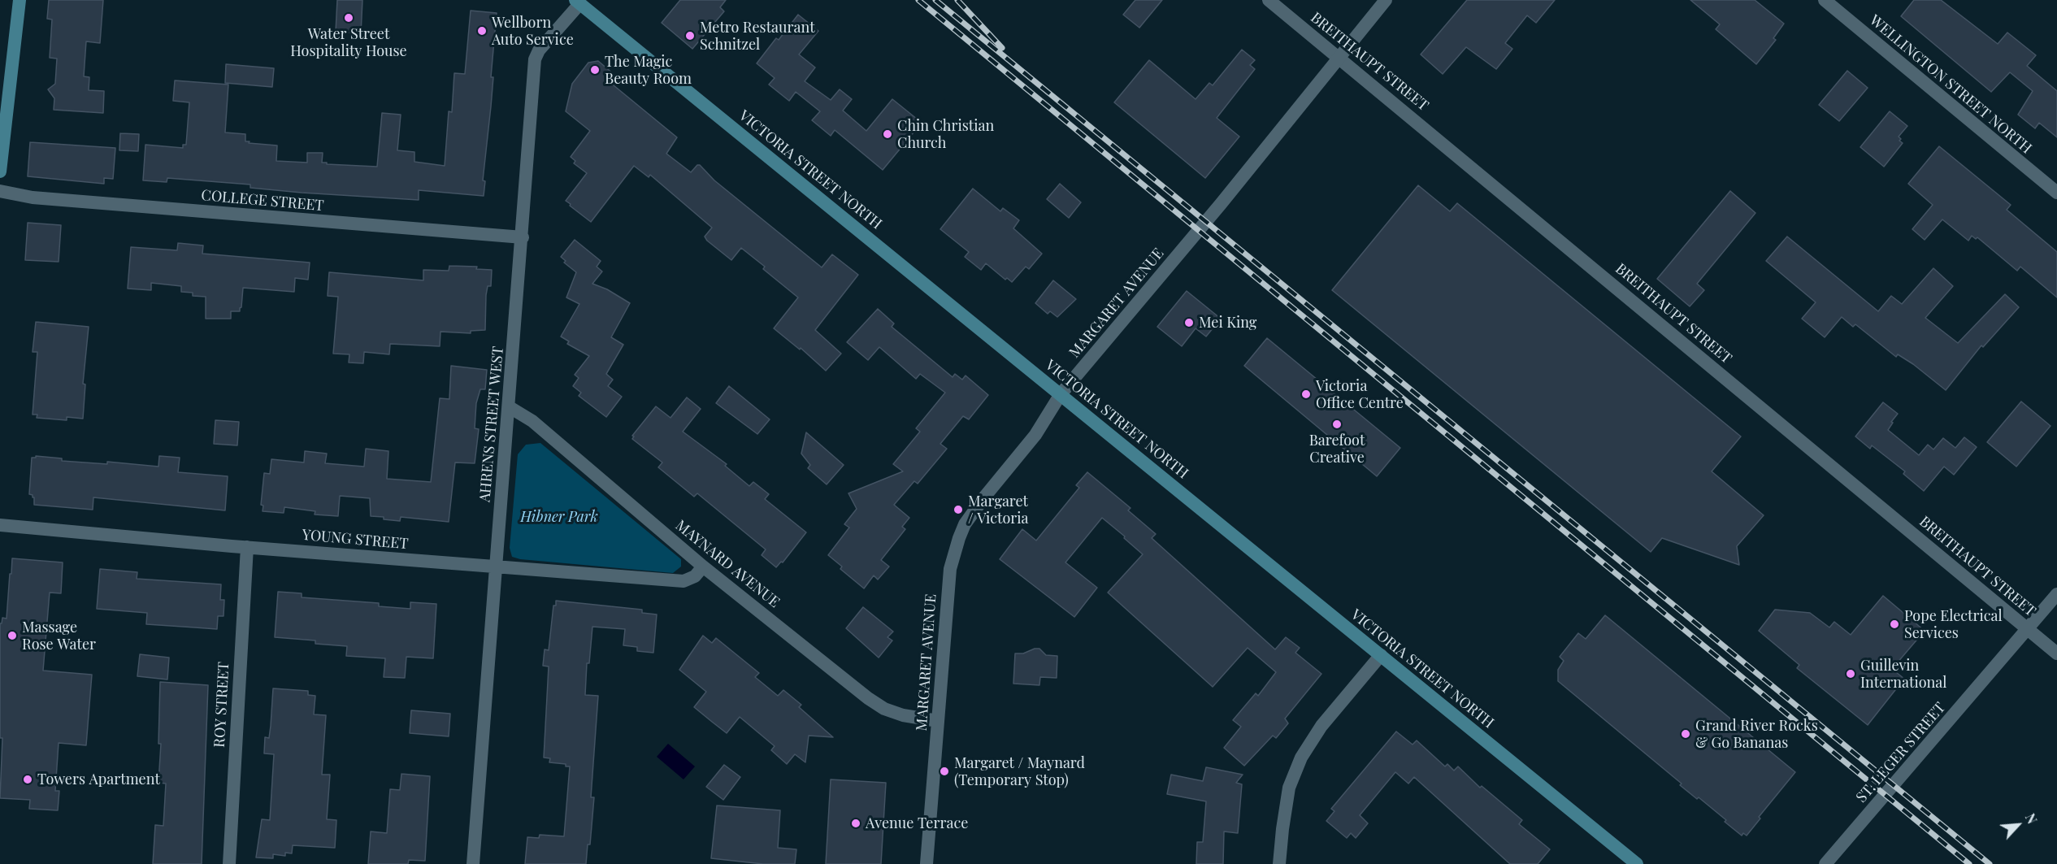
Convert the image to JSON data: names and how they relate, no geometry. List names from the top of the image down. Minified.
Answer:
{"streets":{"main road":["VICTORIA STREET NORTH"],"street":["BREITHAUPT STREET","WELLINGTON STREET NORTH","COLLEGE STREET","MARGARET AVENUE","AHRENS STREET WEST","YOUNG STREET","MAYNARD AVENUE","ROY STREET","ST. LEGER STREET"]},"crossings":[["BREITHAUPT STREET","MARGARET AVENUE"],["BREITHAUPT STREET","ST. LEGER STREET"],["VICTORIA STREET NORTH","MARGARET AVENUE"],["VICTORIA STREET NORTH","AHRENS STREET WEST"],["COLLEGE STREET","AHRENS STREET WEST"],["MARGARET AVENUE","MAYNARD AVENUE"],["AHRENS STREET WEST","YOUNG STREET"],["AHRENS STREET WEST","MAYNARD AVENUE"],["YOUNG STREET","MAYNARD AVENUE"],["YOUNG STREET","ROY STREET"]],"parks":["Hibner Park"],"places":["Water Street Hospitality House","Wellborn Auto Service","Metro Restaurant Schnitzel","The Magic Beauty Room","Chin Christian Church","Mei King","Victoria Office Centre","Barefoot Creative","Margaret / Victoria","Pope Electrical Services","Massage Rose Water","Guillevin International","Grand River Rocks & Go Bananas","Margaret / Maynard (Temporary Stop)","Towers Apartment","Avenue Terrace"],"north":"top right"}
